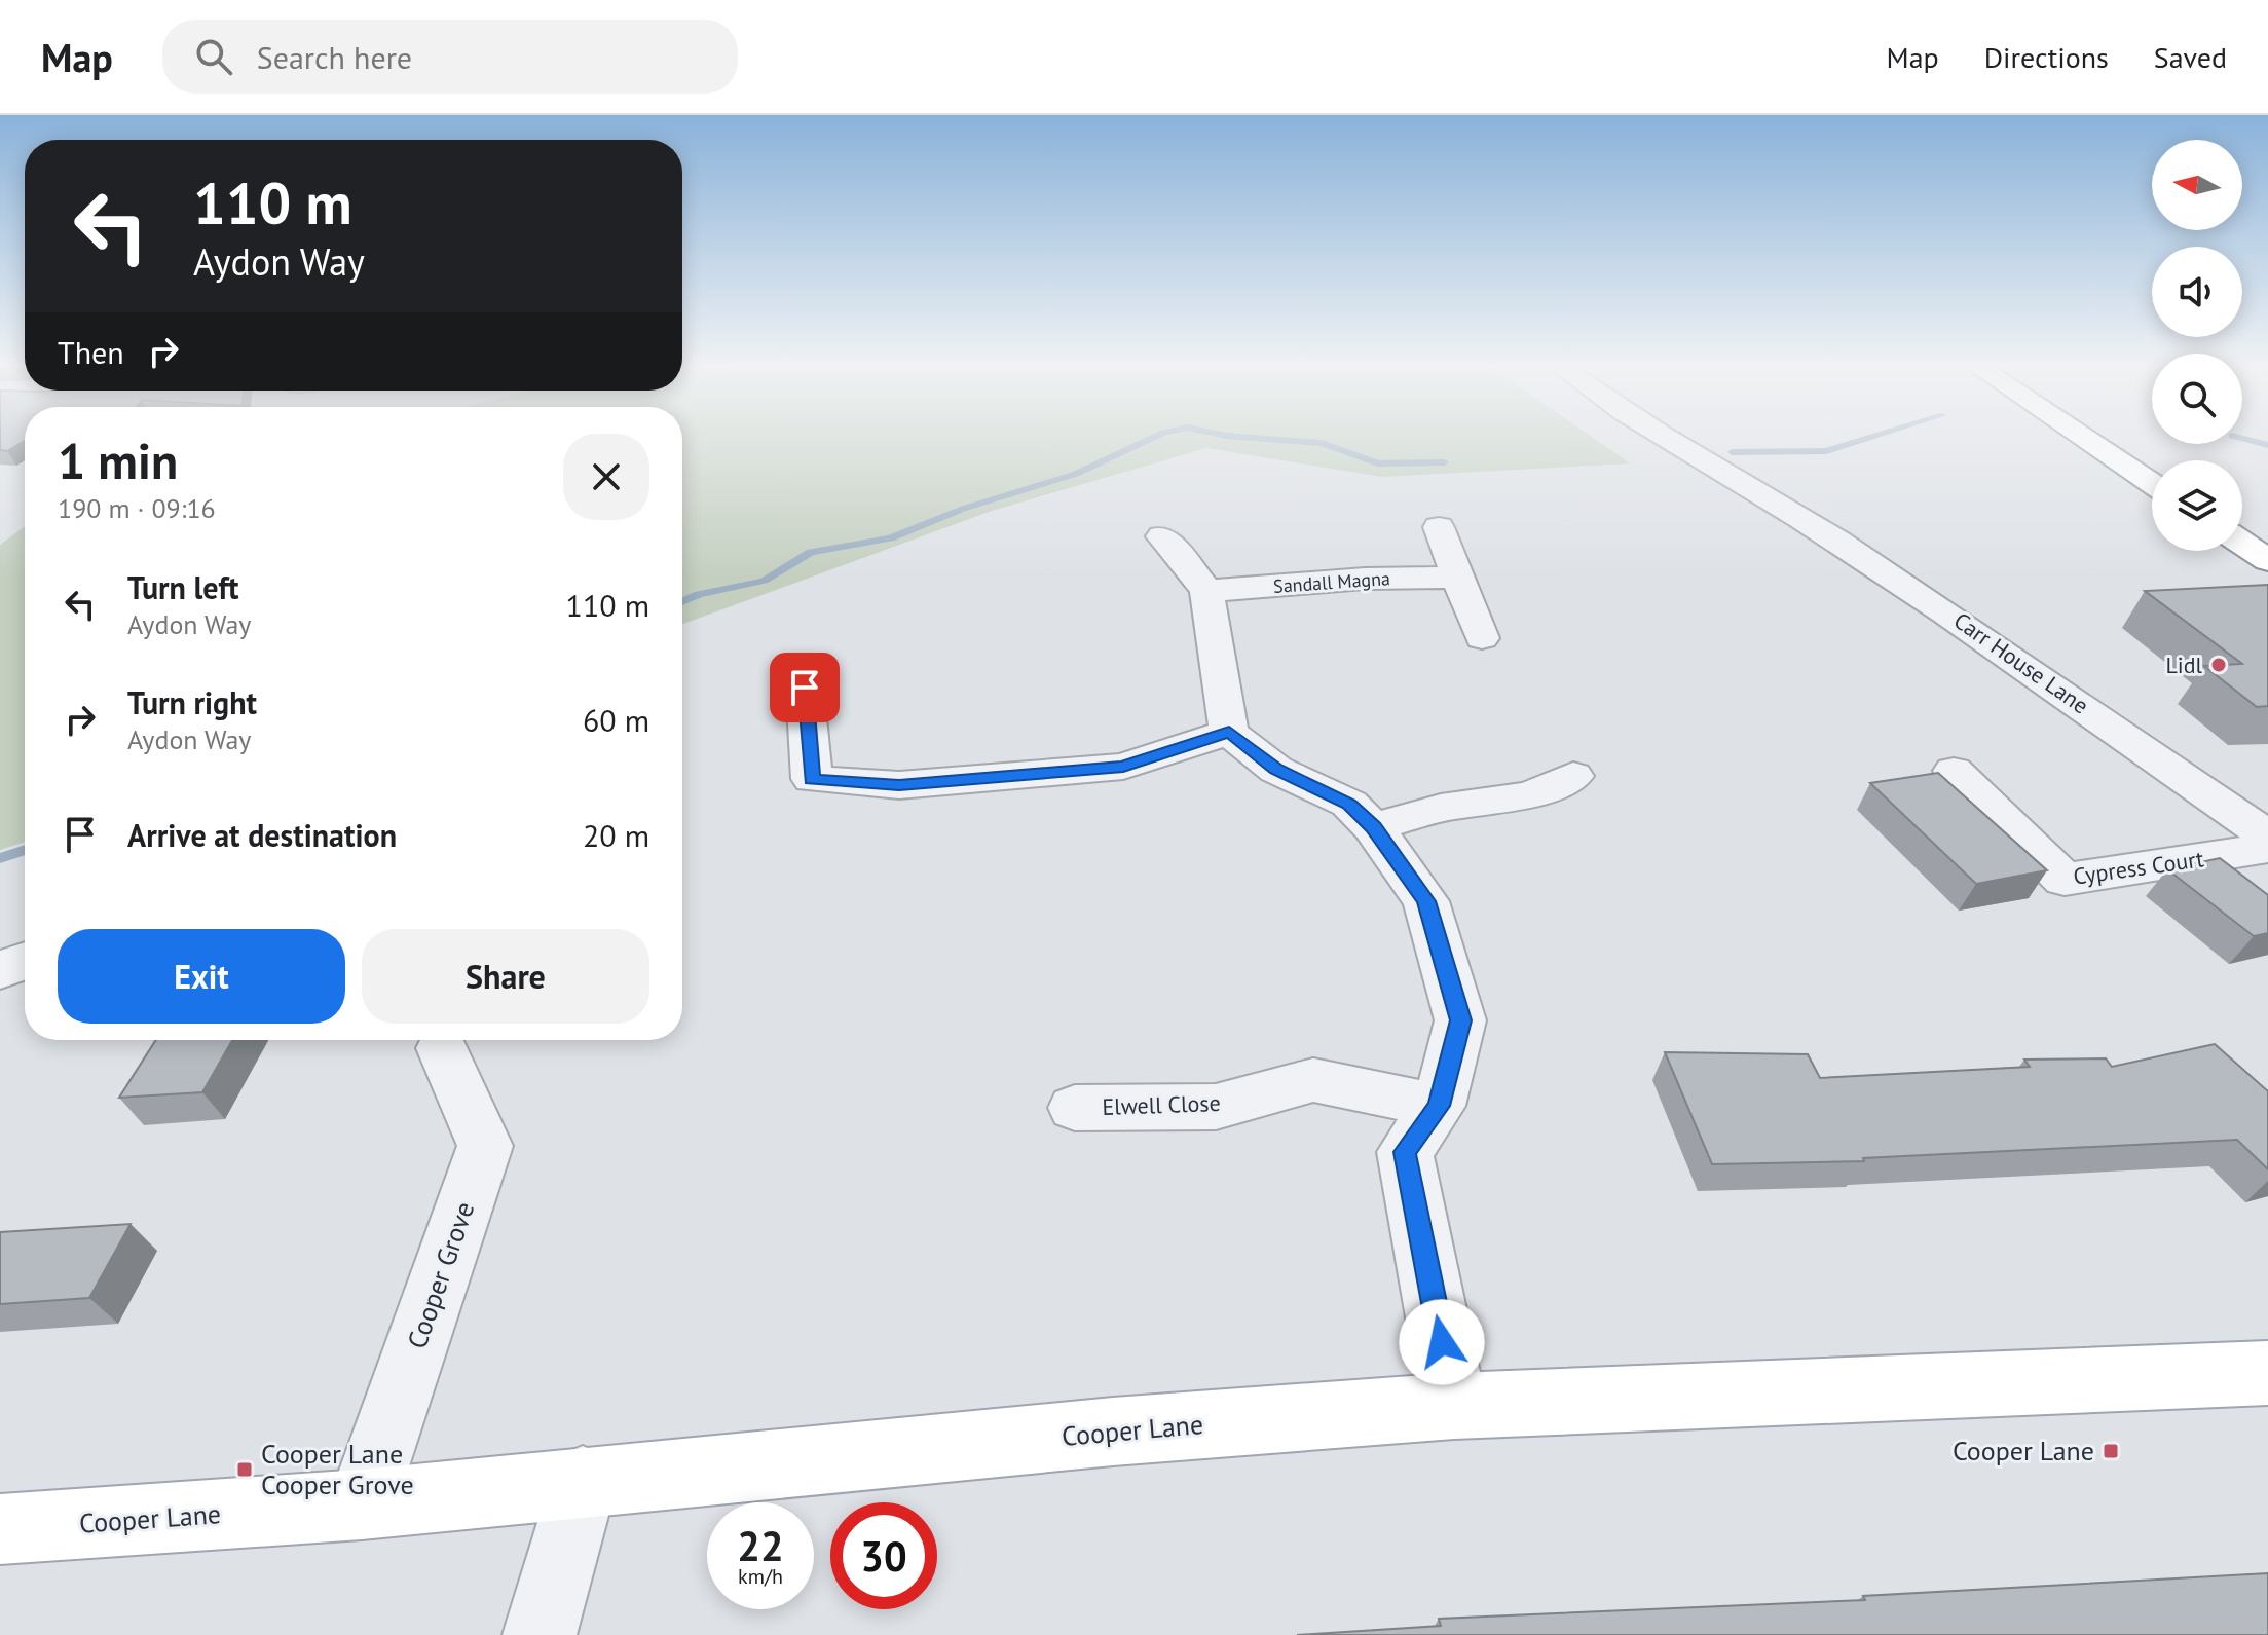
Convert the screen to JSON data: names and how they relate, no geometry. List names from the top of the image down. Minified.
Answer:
{"streets":{"main road":["Cooper Lane"],"street":["Sandall Magna","Carr House Lane","Cypress Court","Elwell Close","Cooper Grove"]},"crossings":[["Cooper Grove","Cooper Lane"]],"places":{"other":["Lidl"],"transit":["Cooper Lane","Cooper Lane Cooper Grove"]},"north":"left","page":{"header":"Map","search":"Search here","nav":["Map","Directions","Saved"],"turn":["110 m","Aydon Way"],"then":"Then","heading":["1 min","190 m · 09:16"],"list":[{"name":"Turn left","note":"Aydon Way","value":"110 m"},{"name":"Turn right","note":"Aydon Way","value":"60 m"},{"name":"Arrive at destination","value":"20 m"}],"buttons":["Exit","Share"],"speed":"22 km/h","limit":"30"}}
